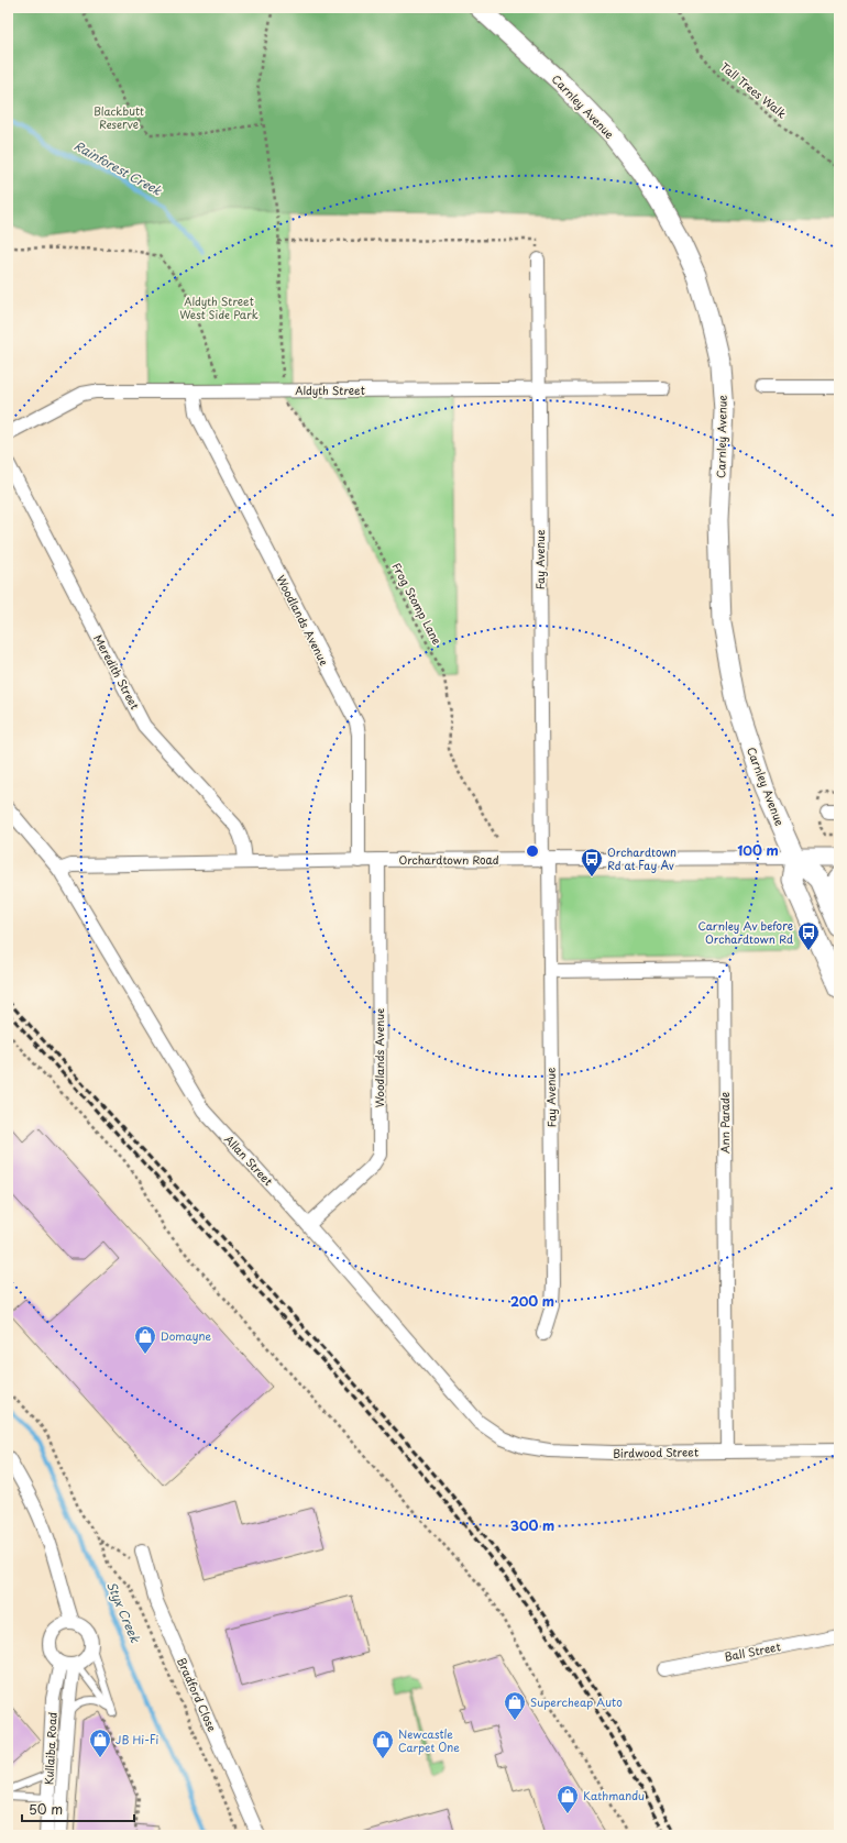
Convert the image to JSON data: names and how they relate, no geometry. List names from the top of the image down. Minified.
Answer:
{"streets":{"main road":["Carnley Avenue","Orchardtown Road"],"street":["Aldyth Street","Fay Avenue","Woodlands Avenue","Meredith Street","Ann Parade","Allan Street","Birdwood Street","Ball Street","Bradford Close","Kullaiba Road"],"path":["Tall Trees Walk","Frog Stomp Lane"]},"crossings":[["Carnley Avenue","Orchardtown Road"],["Aldyth Street","Fay Avenue"],["Aldyth Street","Frog Stomp Lane"],["Aldyth Street","Woodlands Avenue"],["Fay Avenue","Orchardtown Road"],["Fay Avenue","Ann Parade"],["Woodlands Avenue","Orchardtown Road"],["Woodlands Avenue","Allan Street"],["Meredith Street","Orchardtown Road"],["Orchardtown Road","Allan Street"],["Ann Parade","Birdwood Street"],["Allan Street","Birdwood Street"]],"water":["Rainforest Creek","Styx Creek"],"parks":["Blackbutt Reserve","Aldyth Street West Side Park"],"places":{"bus stop":["Orchardtown Rd at Fay Av","Carnley Av before Orchardtown Rd"],"shop":["Domayne","Supercheap Auto","JB Hi-Fi","Newcastle Carpet One","Kathmandu"]},"scale_bar":"50 m","rings":["100 m","200 m","300 m"]}
